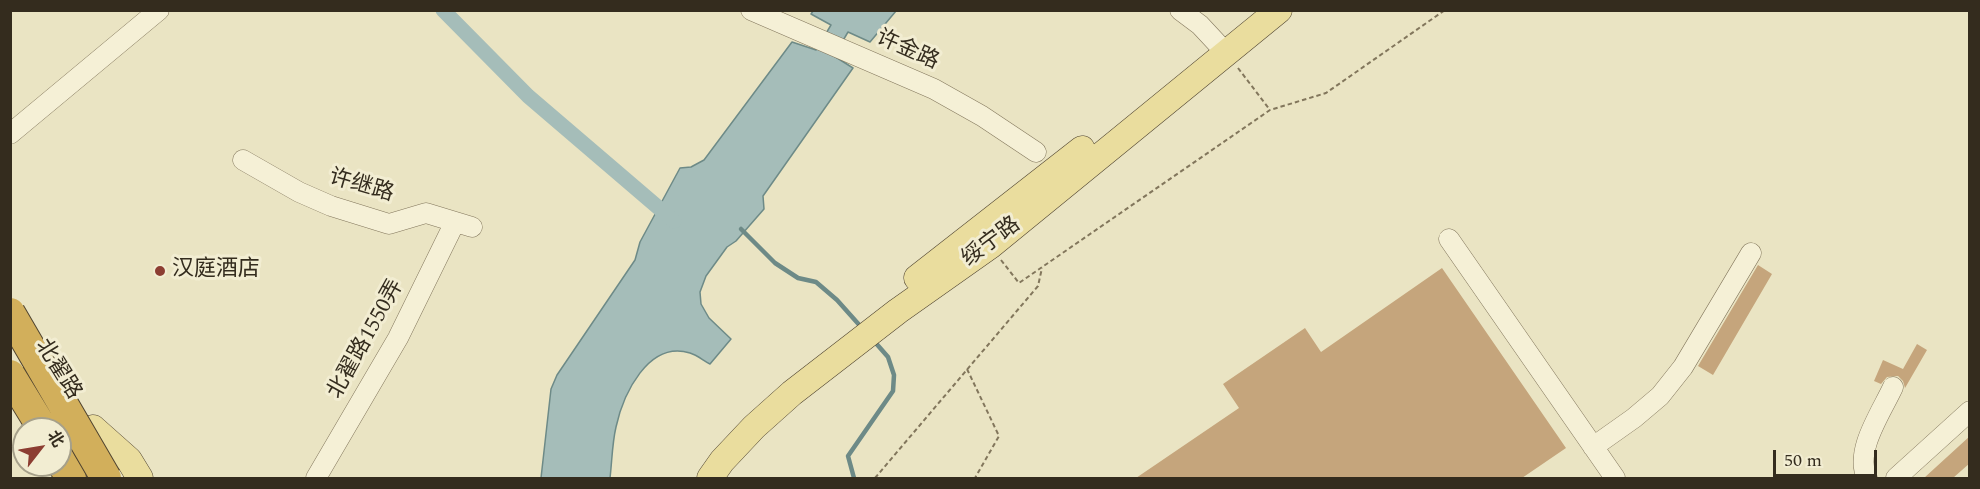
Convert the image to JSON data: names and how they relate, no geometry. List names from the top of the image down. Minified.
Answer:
{"streets":{"main road":["绥宁路","北翟路"],"street":["许金路","许继路","北翟路1550弄"]},"crossings":[["许继路","北翟路1550弄"]],"places":["汉庭酒店"],"scale_bar":"50 m","north":"top right"}
